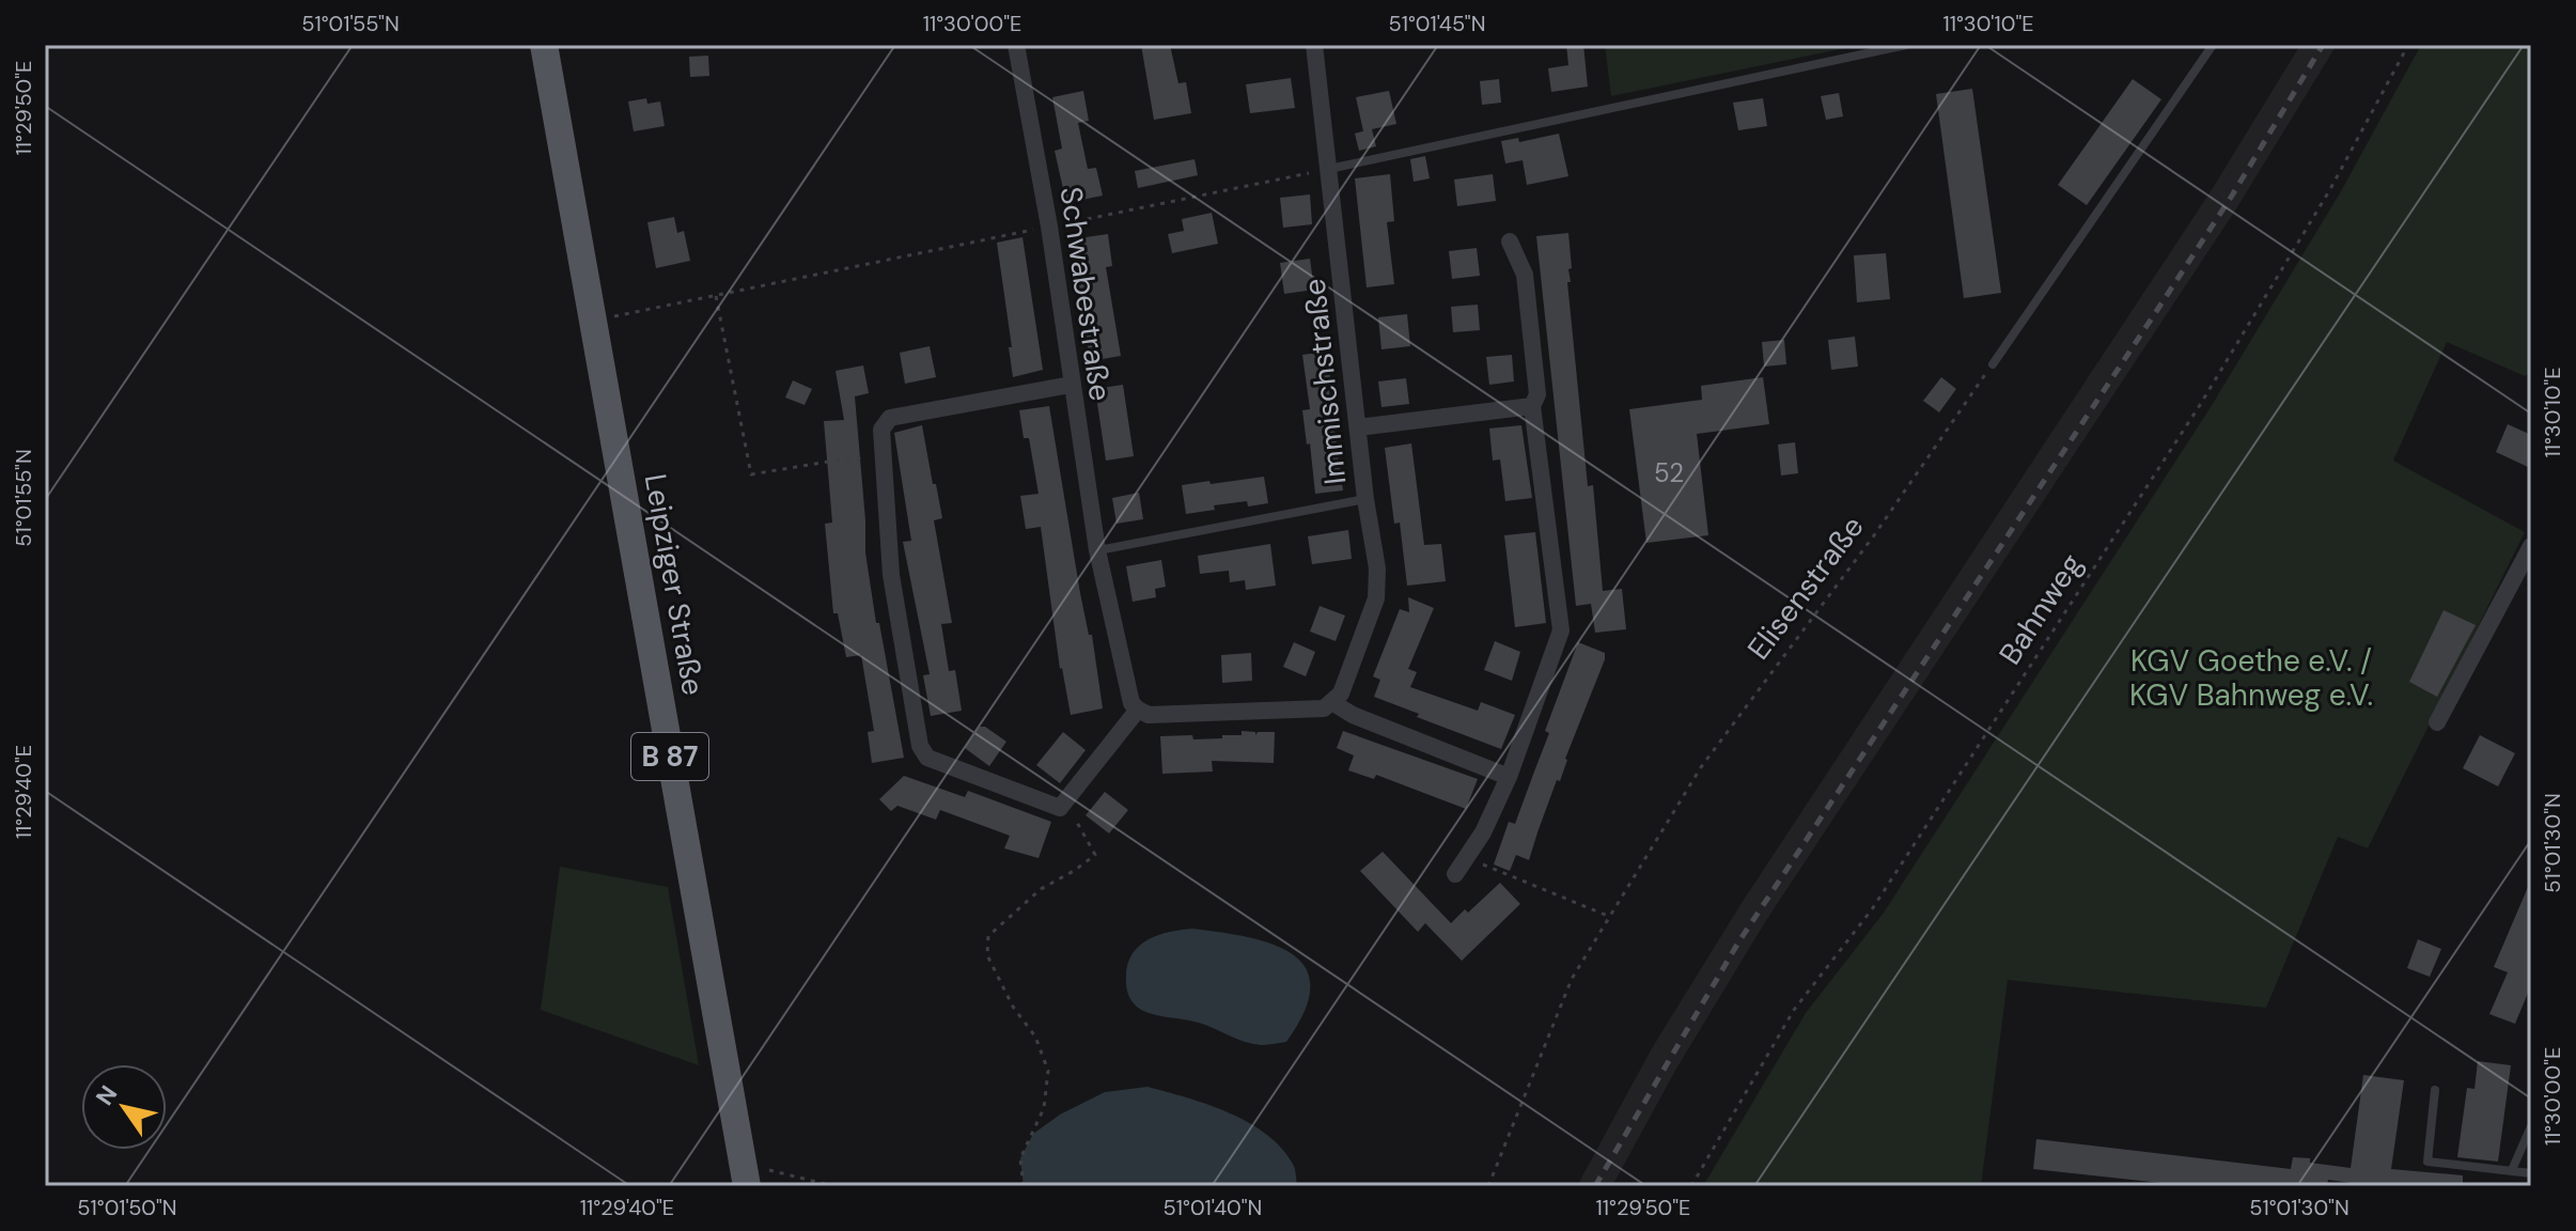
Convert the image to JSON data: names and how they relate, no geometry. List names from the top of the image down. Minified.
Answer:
{"streets":{"main road":["Leipziger Straße","B 87"],"street":["Schwabestraße","Immischstraße"],"path":["Elisenstraße","Bahnweg"]},"parks":["KGV Goethe e.V. / KGV Bahnweg e.V."],"house_numbers":["52"],"north":"top left","coordinates":["51°01'55\"N","11°30'00\"E","51°01'45\"N","11°30'10\"E","11°29'50\"E","11°29'40\"E","51°01'30\"N","51°01'50\"N","51°01'40\"N"]}
